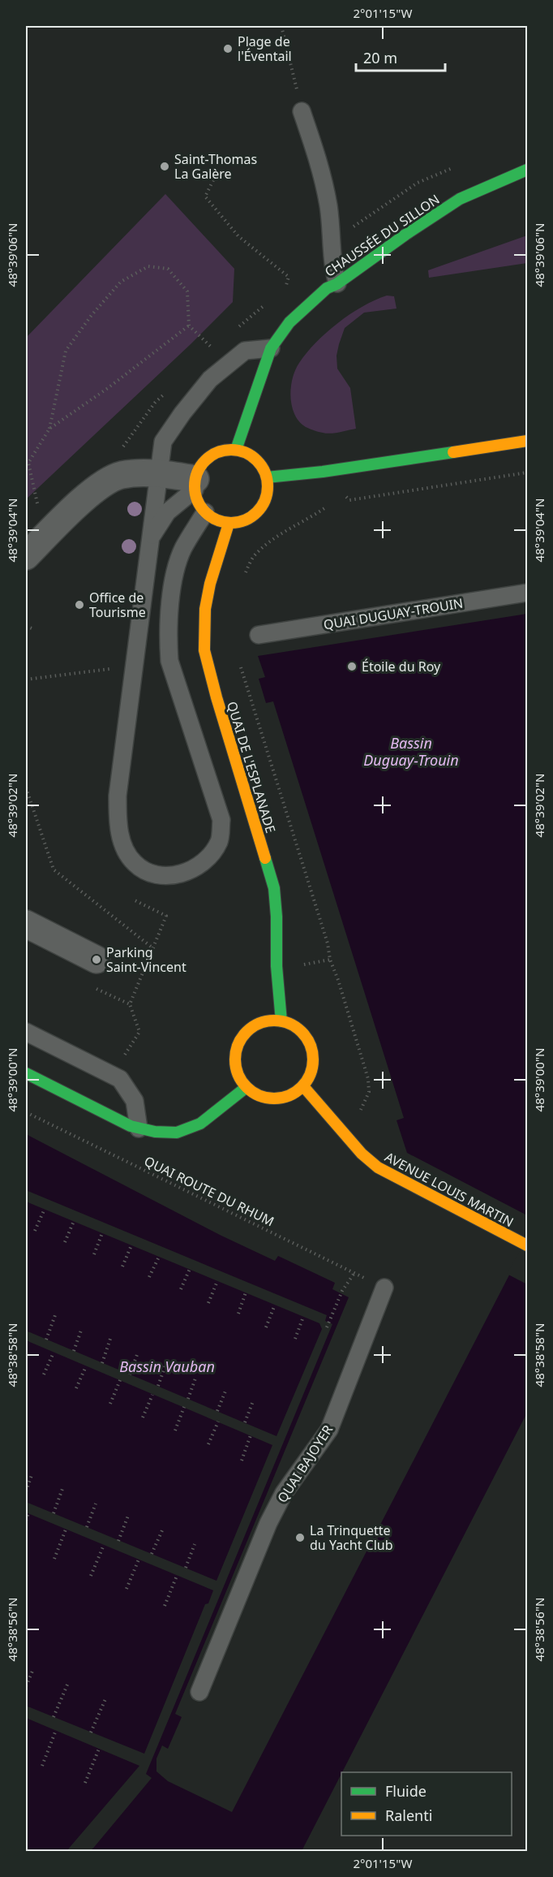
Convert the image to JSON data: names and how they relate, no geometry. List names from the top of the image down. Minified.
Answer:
{"streets":{"main road":["CHAUSSÉE DU SILLON","QUAI DE L'ESPLANADE","AVENUE LOUIS MARTIN"],"lane":["QUAI DUGUAY-TROUIN","QUAI BAJOYER"],"path":["QUAI ROUTE DU RHUM"]},"crossings":[["CHAUSSÉE DU SILLON","QUAI DE L'ESPLANADE"],["QUAI DE L'ESPLANADE","AVENUE LOUIS MARTIN"],["QUAI ROUTE DU RHUM","QUAI BAJOYER"]],"water":["Bassin Duguay-Trouin","Bassin Vauban"],"places":["Plage de l'Éventail","Saint-Thomas La Galère","Office de Tourisme","Étoile du Roy","Parking Saint-Vincent","La Trinquette du Yacht Club"],"legend":["Fluide","Ralenti"],"scale_bar":"20 m","coordinates":["2°01'15\"W","48°39'06\"N","48°39'04\"N","48°39'02\"N","48°39'00\"N","48°38'58\"N","48°38'56\"N"]}
